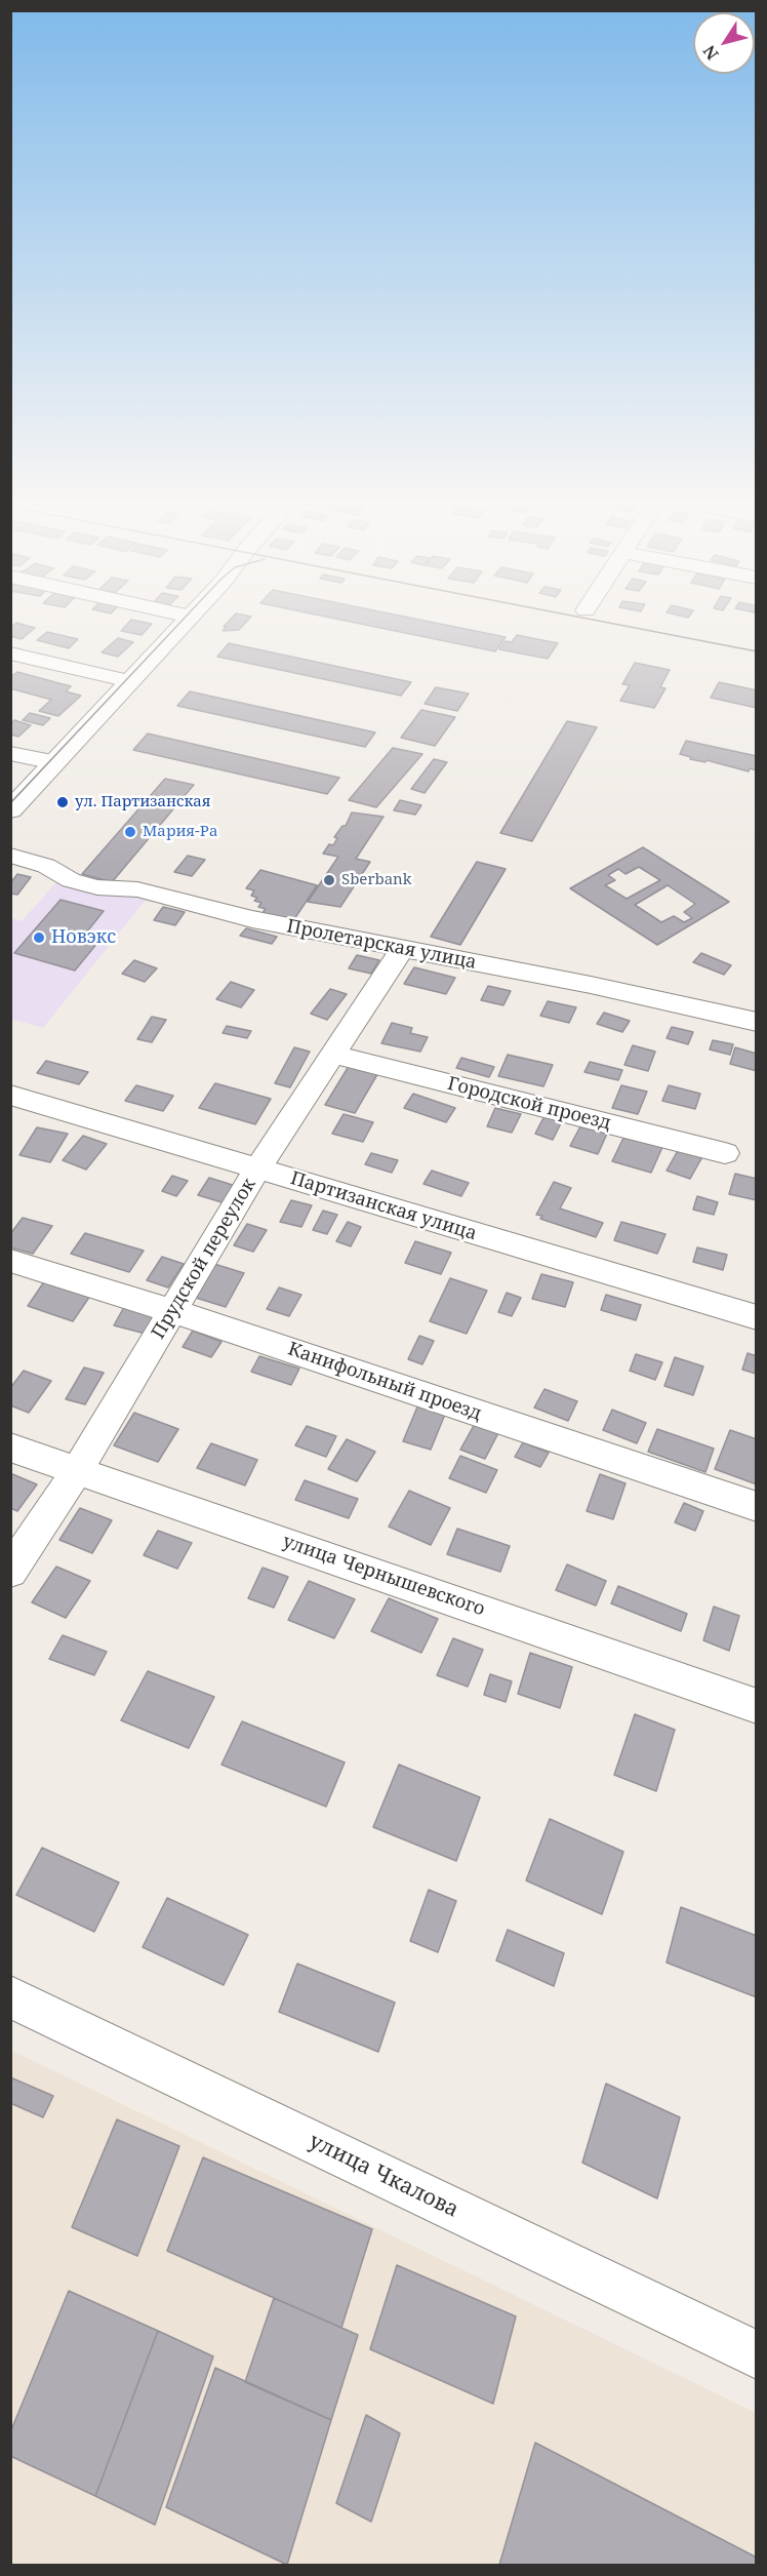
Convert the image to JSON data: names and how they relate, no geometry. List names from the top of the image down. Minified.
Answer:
{"streets":{"street":["Пролетарская улица","Городской проезд","Партизанская улица","Прудской переулок","Канифольный проезд","улица Чернышевского","улица Чкалова"]},"crossings":[["Пролетарская улица","Прудской переулок"],["Городской проезд","Прудской переулок"],["Партизанская улица","Прудской переулок"],["Прудской переулок","Канифольный проезд"],["Прудской переулок","улица Чернышевского"]],"places":["ул. Партизанская","Мария-Ра","Sberbank","Новэкс"],"north":"bottom left"}
